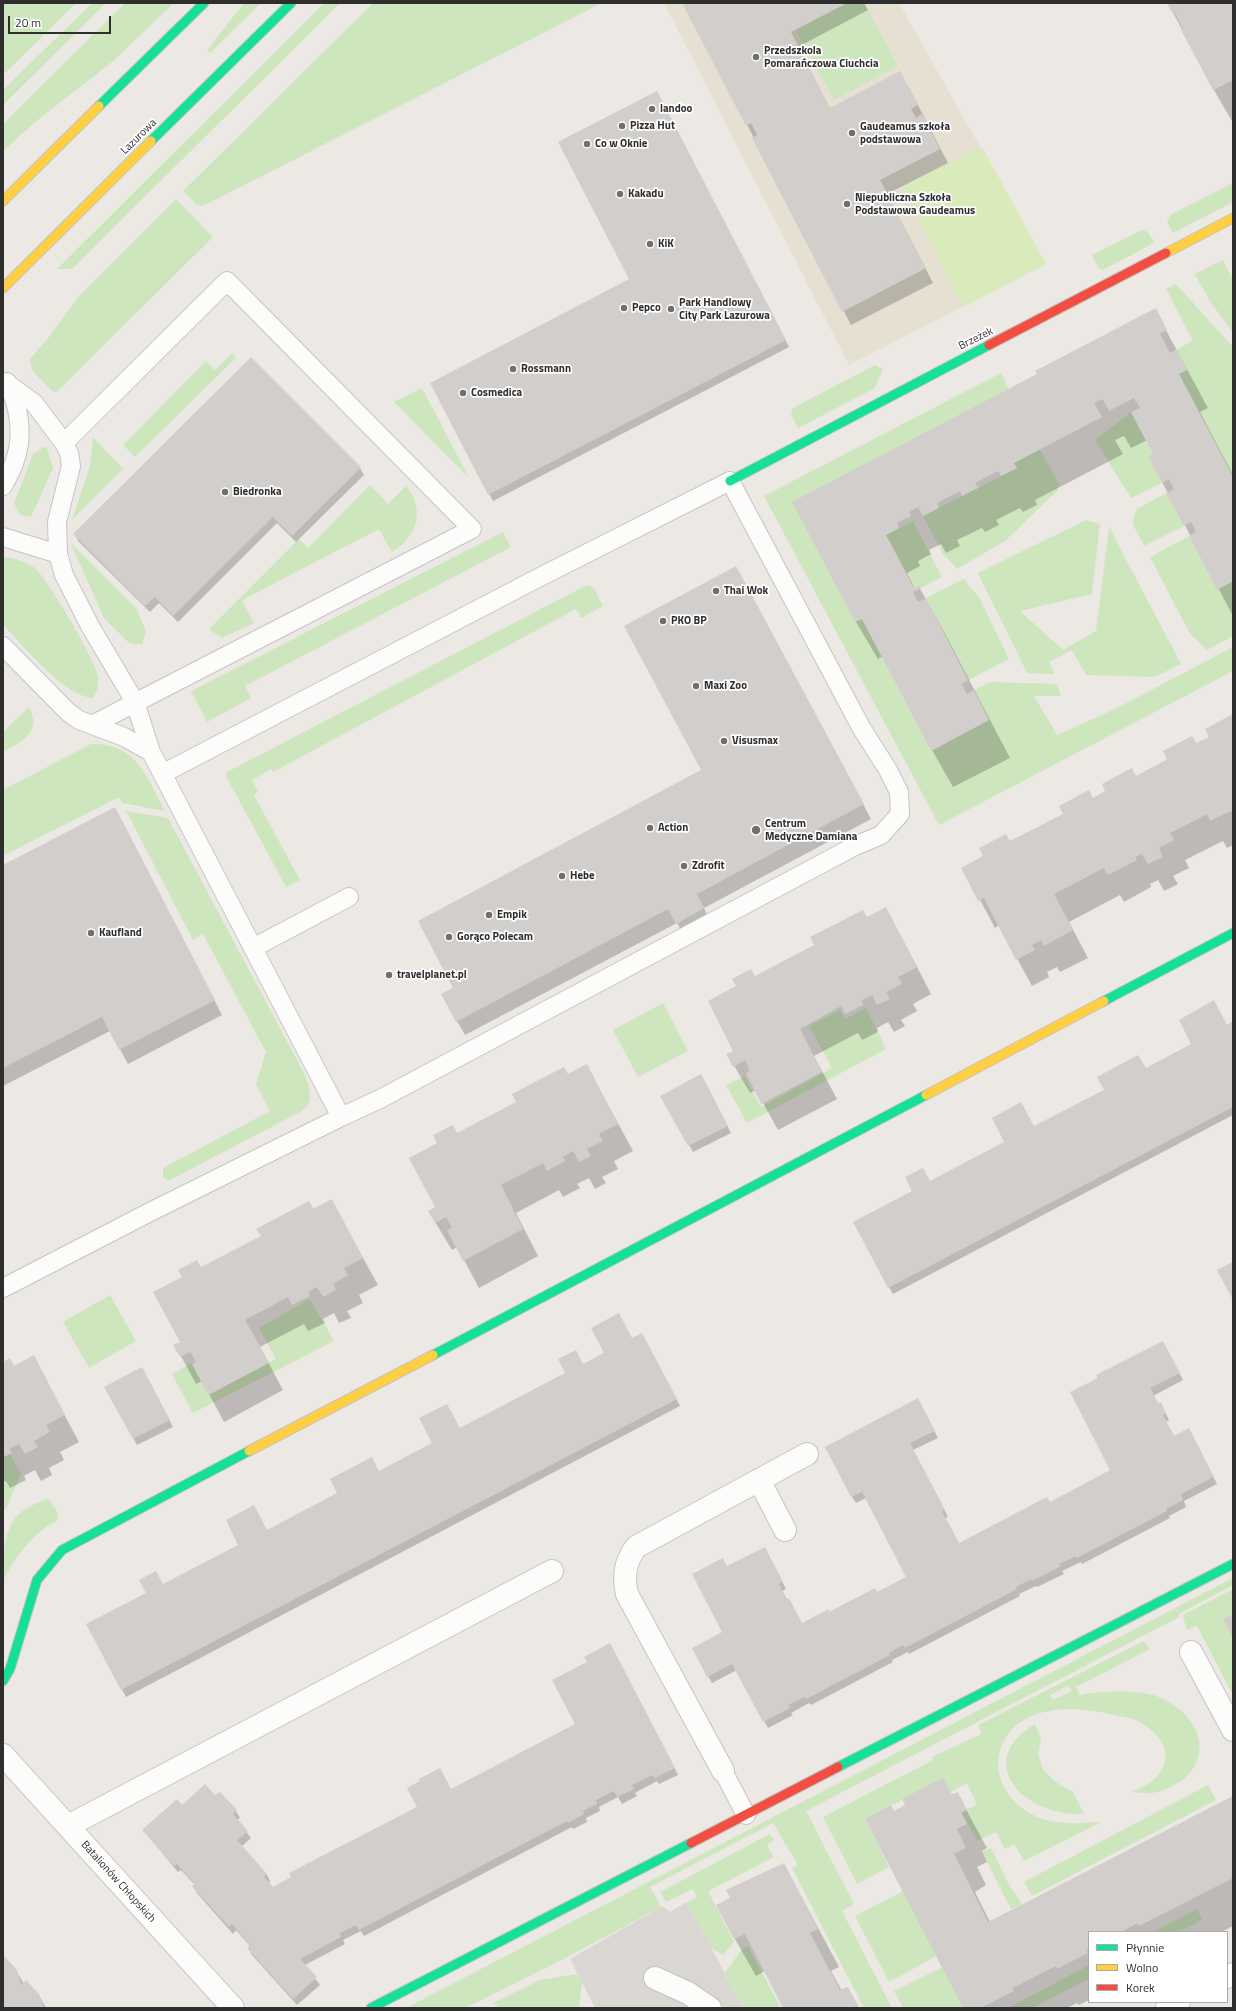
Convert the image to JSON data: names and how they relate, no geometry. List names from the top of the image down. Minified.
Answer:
{"streets":{"street":["Lazurowa","Brzeżek","Batalionów Chłopskich"]},"places":["Przedszkola Pomarańczowa Ciuchcia","landoo","Pizza Hut","Gaudeamus szkoła podstawowa","Co w Oknie","Kakadu","Niepubliczna Szkoła Podstawowa Gaudeamus","KiK","Pepco","Park Handlowy City Park Lazurowa","Rossmann","Cosmedica","Biedronka","Thai Wok","PKO BP","Maxi Zoo","Visusmax","Action","Centrum Medyczne Damiana","Zdrofit","Hebe","Empik","Kaufland","Gorąco Polecam","travelplanet.pl"],"legend":["Płynnie","Wolno","Korek"],"scale_bar":"20 m"}
